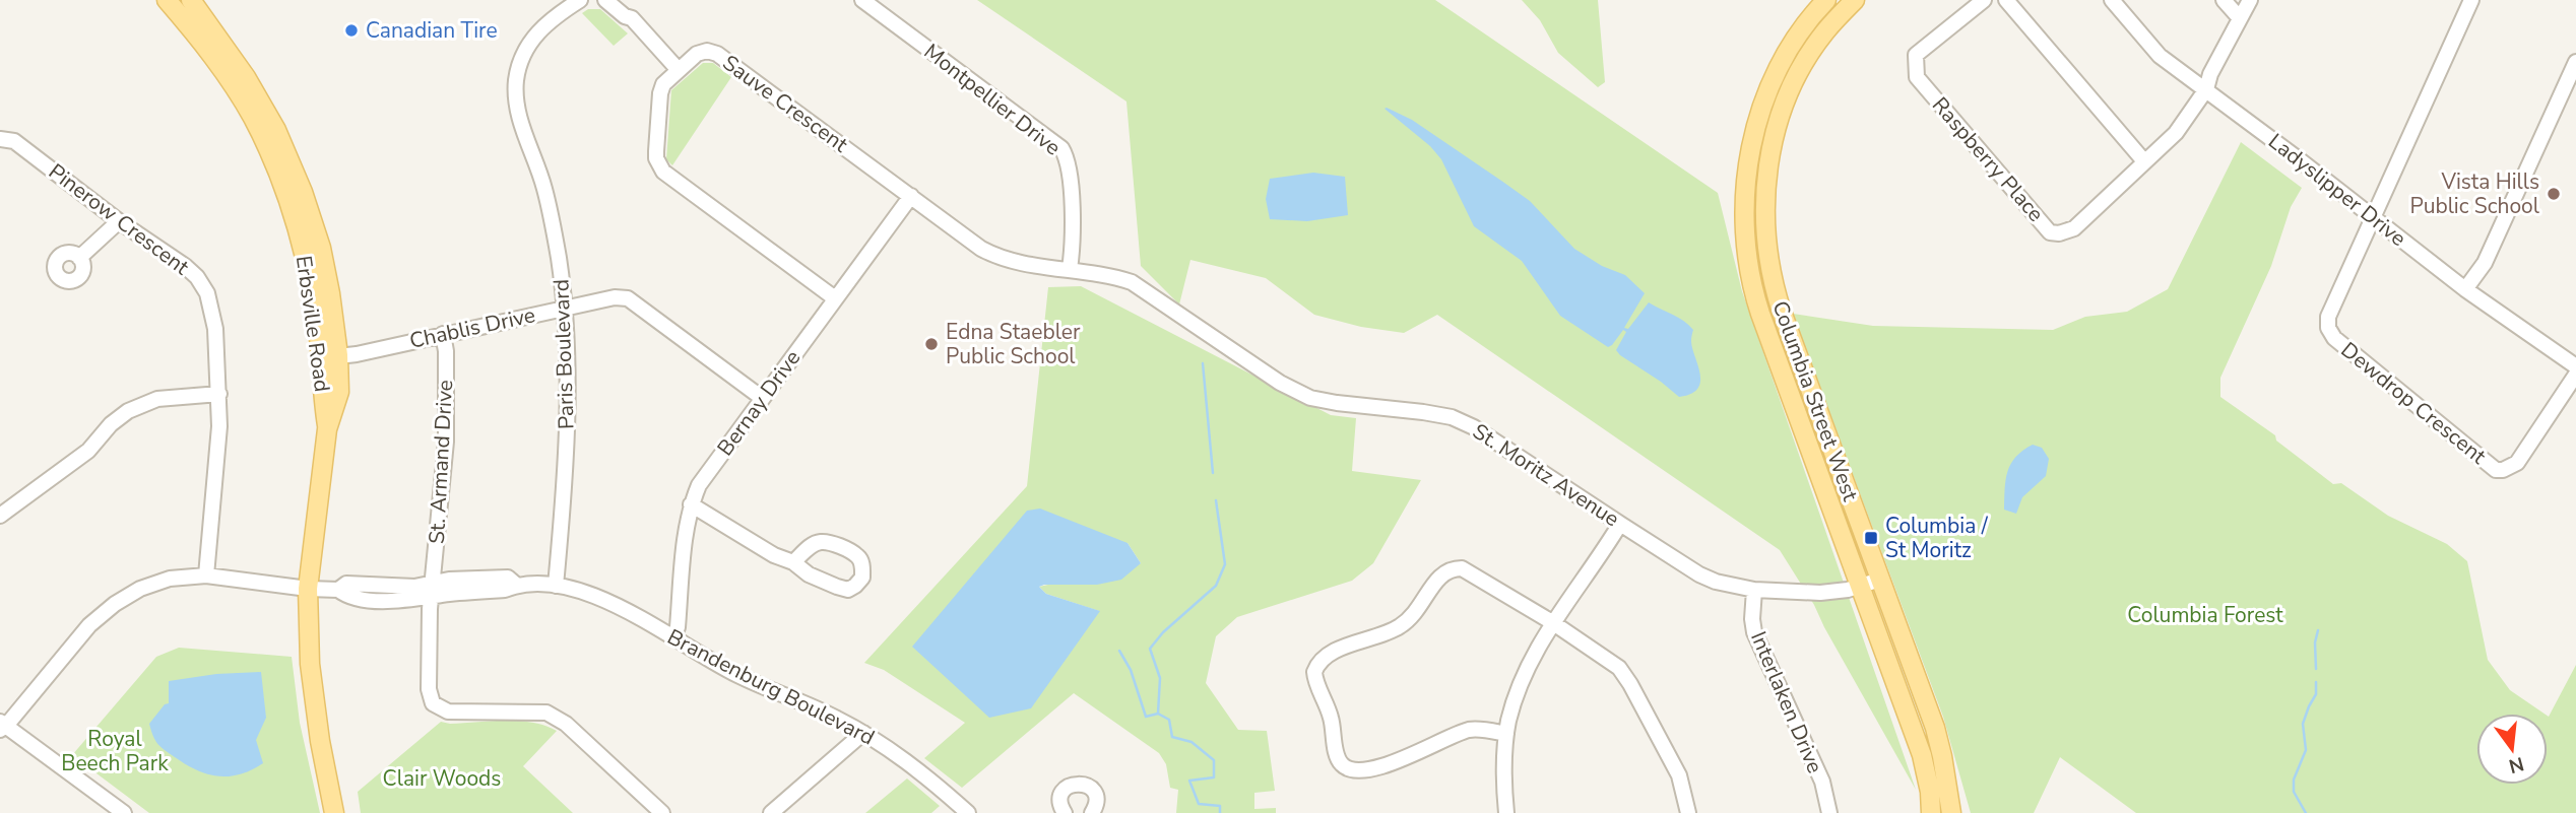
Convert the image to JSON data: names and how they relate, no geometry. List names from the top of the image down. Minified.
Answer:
{"streets":{"main road":["Erbsville Road","Columbia Street West"],"street":["Montpellier Drive","Sauve Crescent","Raspberry Place","Ladyslipper Drive","Pinerow Crescent","Chablis Drive","Paris Boulevard","Bernay Drive","Dewdrop Crescent","St. Armand Drive","St. Moritz Avenue","Brandenburg Boulevard","Interlaken Drive"]},"crossings":[["Montpellier Drive","St. Moritz Avenue"],["Sauve Crescent","Bernay Drive"],["Sauve Crescent","St. Moritz Avenue"],["Raspberry Place","Ladyslipper Drive"],["Ladyslipper Drive","Dewdrop Crescent"],["Pinerow Crescent","Brandenburg Boulevard"],["Erbsville Road","Chablis Drive"],["Erbsville Road","Brandenburg Boulevard"],["Chablis Drive","Paris Boulevard"],["Chablis Drive","Bernay Drive"],["Chablis Drive","St. Armand Drive"],["Paris Boulevard","Brandenburg Boulevard"],["Columbia Street West","St. Moritz Avenue"],["Bernay Drive","St. Moritz Avenue"],["Bernay Drive","Brandenburg Boulevard"],["St. Armand Drive","Brandenburg Boulevard"],["St. Moritz Avenue","Interlaken Drive"]],"parks":["Columbia Forest","Royal Beech Park","Clair Woods"],"places":{"other":["Canadian Tire","Vista Hills Public School","Edna Staebler Public School"],"transit":["Columbia / St Moritz"]},"north":"bottom"}
